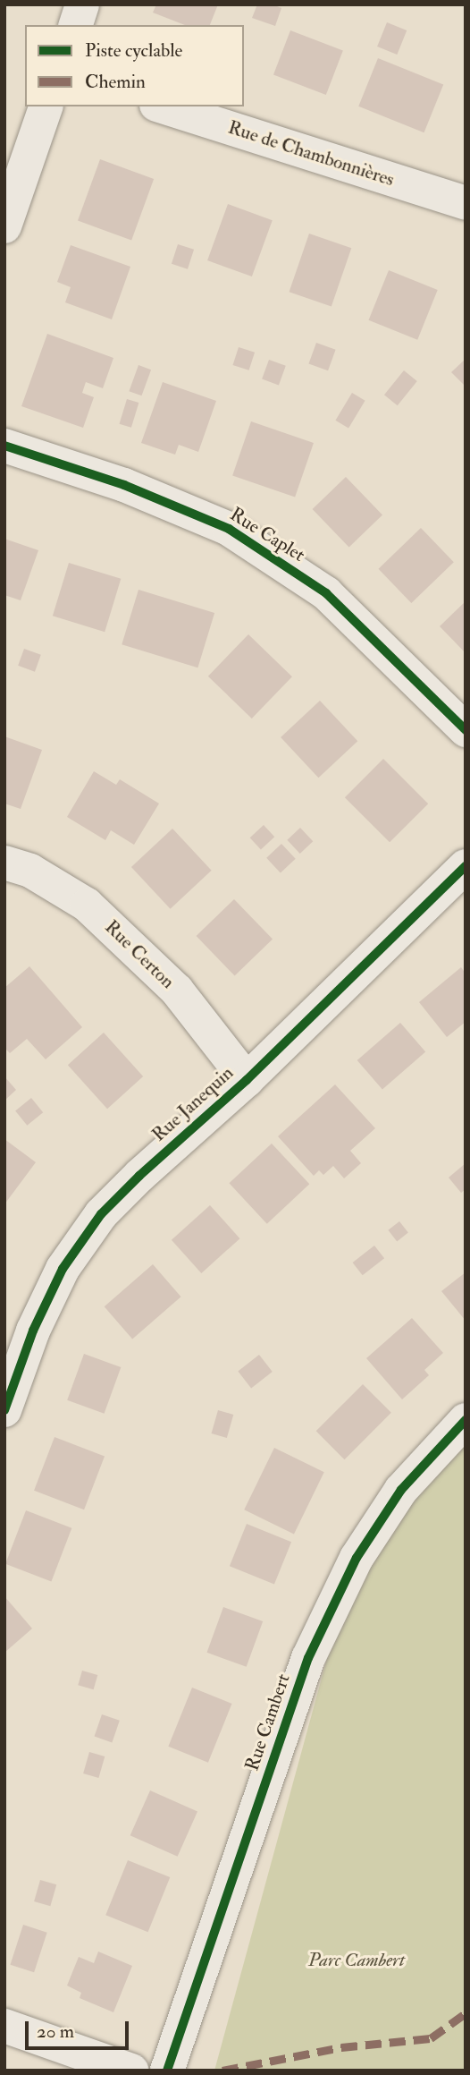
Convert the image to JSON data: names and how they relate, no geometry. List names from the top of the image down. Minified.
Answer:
{"streets":{"street":["Rue de Chambonnières","Rue Caplet","Rue Certon","Rue Janequin","Rue Cambert"]},"crossings":[["Rue Certon","Rue Janequin"]],"parks":["Parc Cambert"],"legend":["Piste cyclable","Chemin"],"scale_bar":"20 m"}
